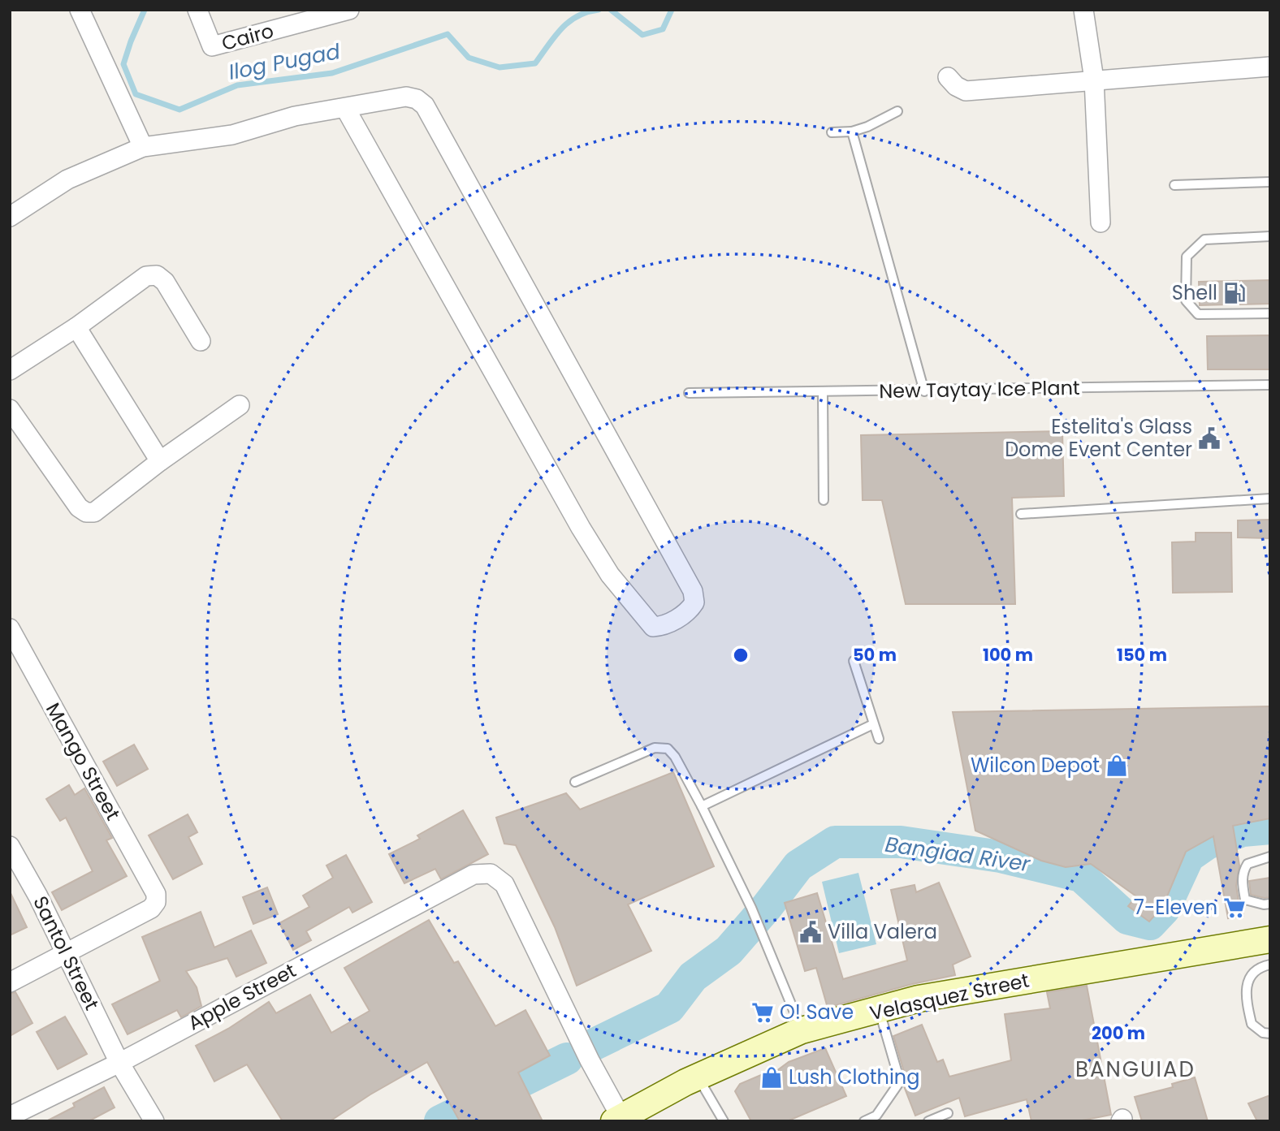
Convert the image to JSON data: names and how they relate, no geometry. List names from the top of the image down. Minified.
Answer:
{"streets":{"main road":["Velasquez Street"],"street":["Cairo","Mango Street","Santol Street","Apple Street"],"lane":["New Taytay Ice Plant"]},"crossings":[["Mango Street","Santol Street"],["Santol Street","Apple Street"],["Apple Street","Velasquez Street"]],"districts":["BANGUIAD"],"water":["Ilog Pugad","Bangiad River"],"places":{"fuel station":["Shell"],"public building":["Estelita's Glass Dome Event Center","Villa Valera"],"shop":["Wilcon Depot","Lush Clothing"],"supermarket":["7-Eleven","O! Save"]},"rings":["50 m","100 m","150 m","200 m"]}
